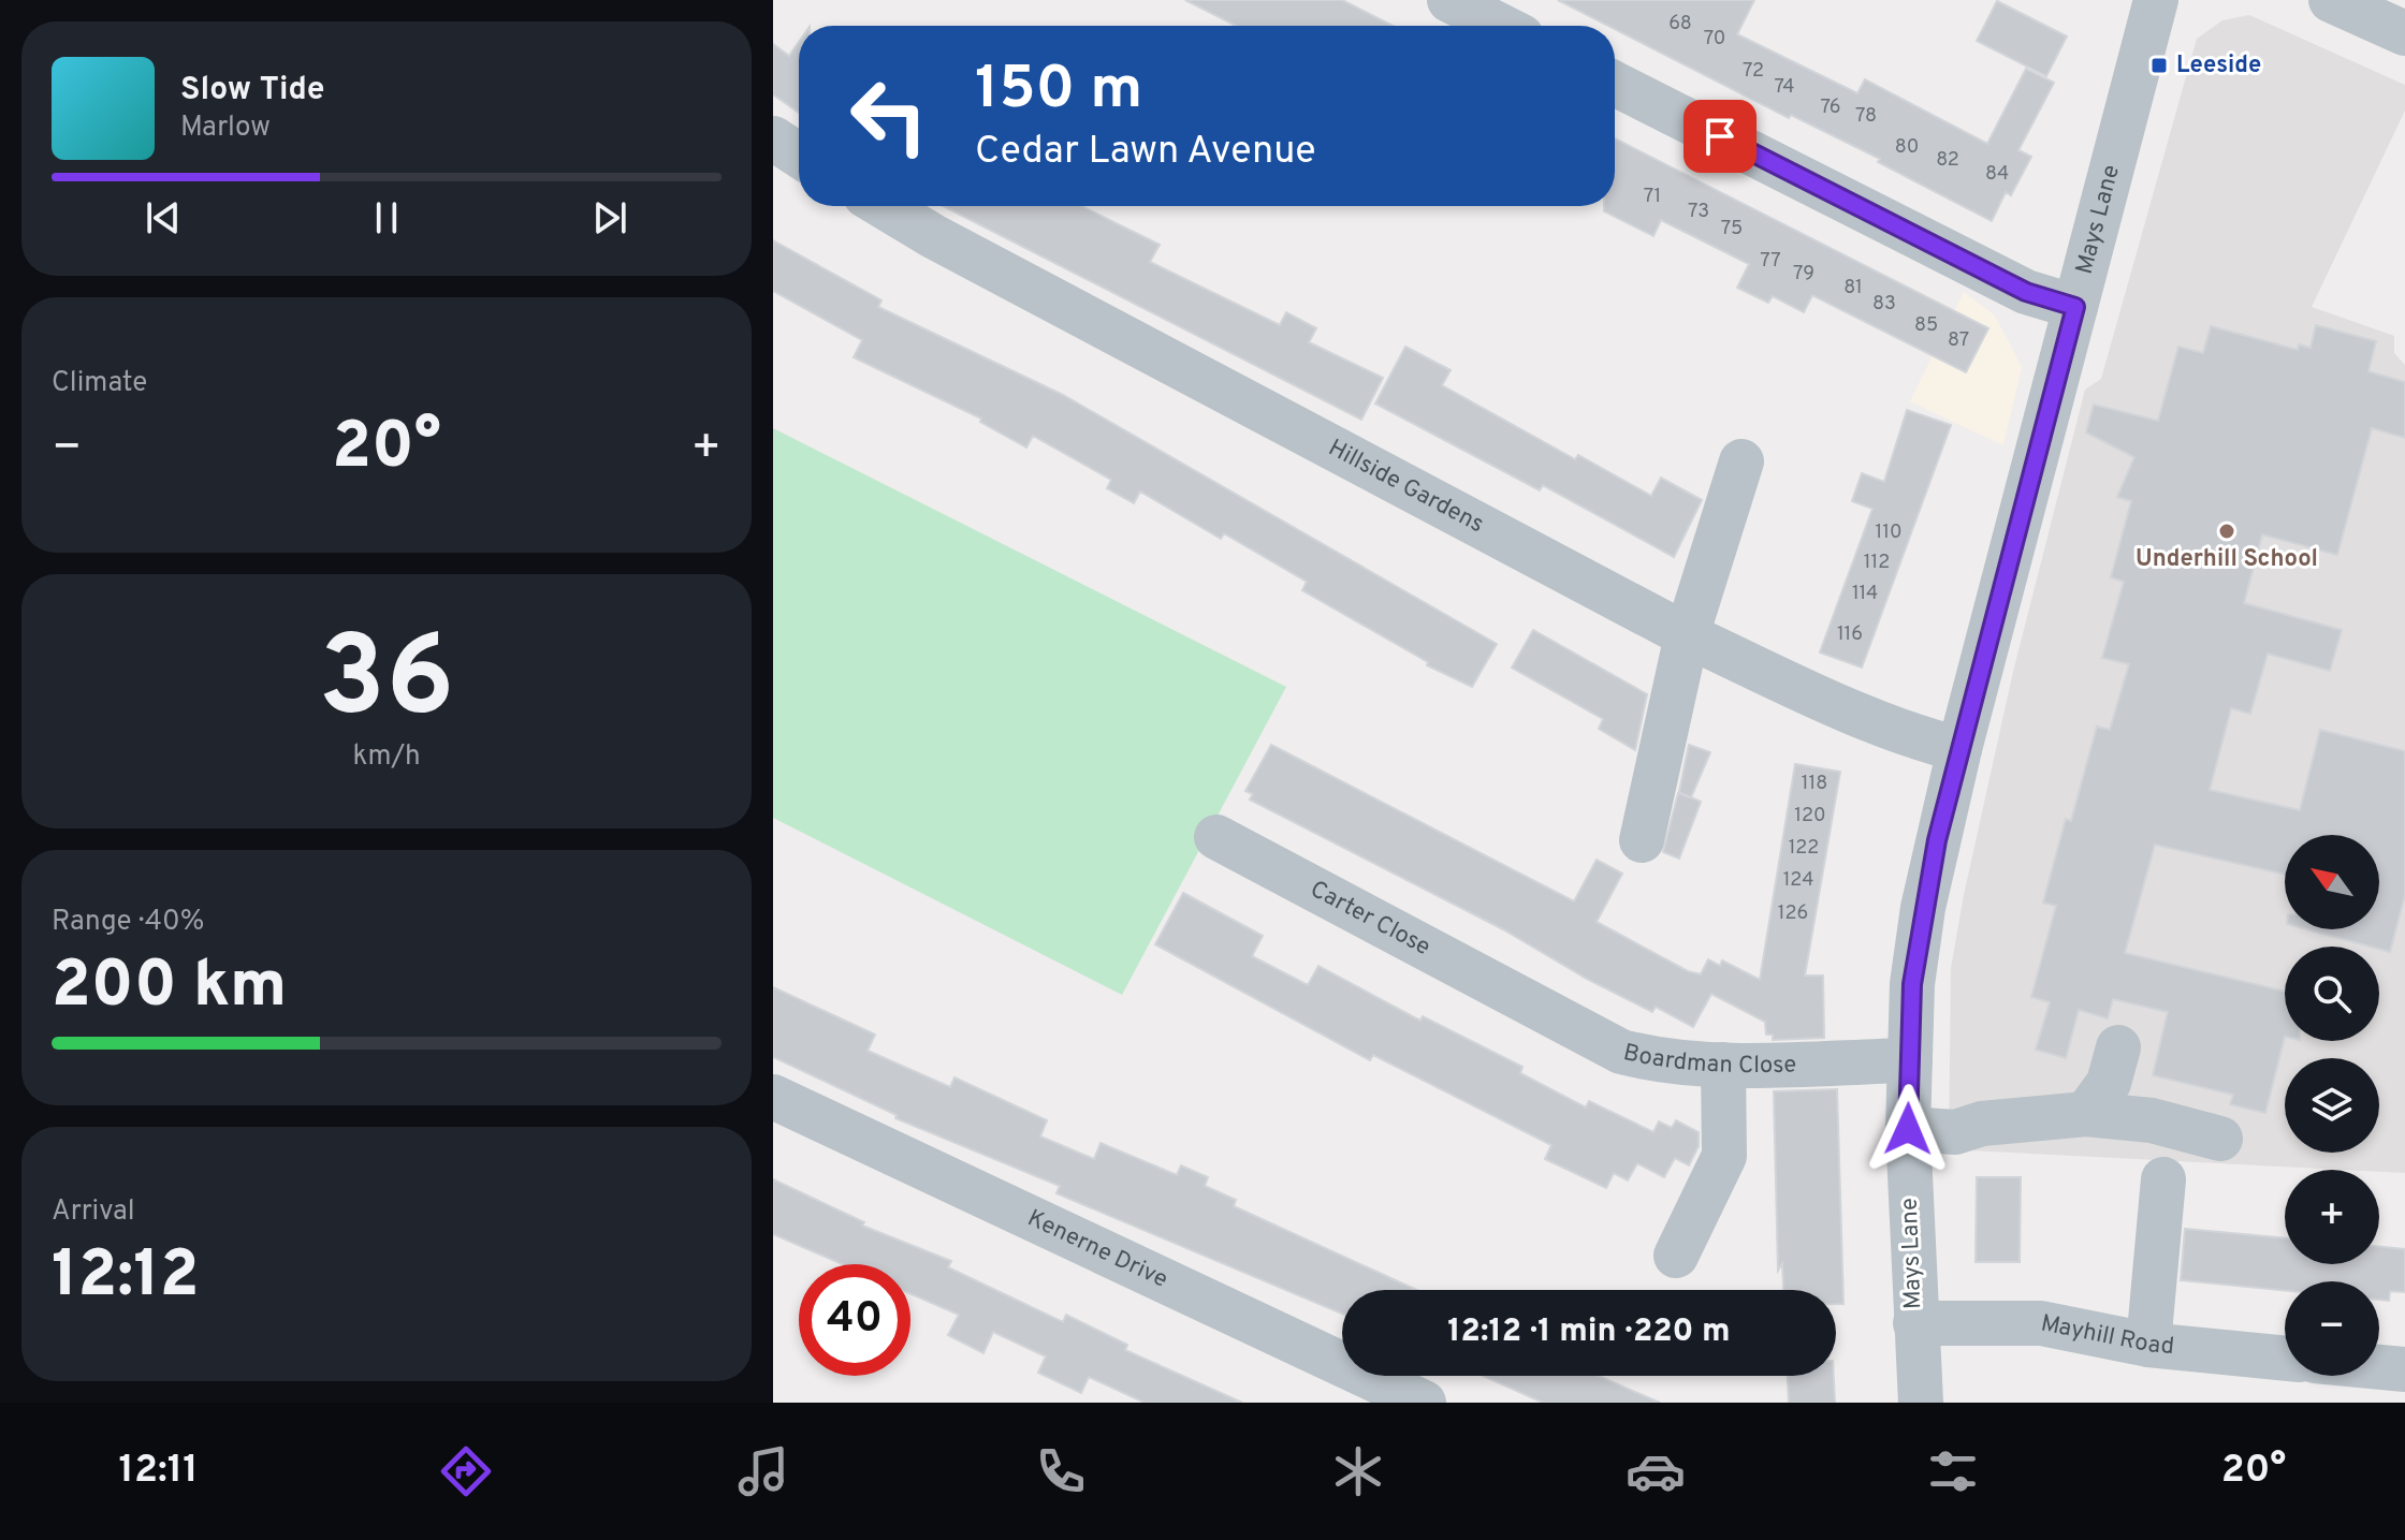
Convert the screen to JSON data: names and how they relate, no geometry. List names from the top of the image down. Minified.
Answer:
{"streets":{"street":["Mays Lane","Hillside Gardens","Carter Close","Boardman Close","Kenerne Drive","Mayhill Road"]},"crossings":[["Mays Lane","Hillside Gardens"],["Mays Lane","Boardman Close"],["Mays Lane","Mayhill Road"],["Carter Close","Boardman Close"]],"places":{"transit":["Leeside"],"other":["Underhill School"]},"house_numbers":["68","70","72","74","76","78","80","82","84","71","73","75","77","79","81","83","85","87","110","112","114","116","118","120","122","124","126"],"north":"top left","page":{"turn":["150 m","Cedar Lawn Avenue"],"song":["Slow Tide","Marlow"],"tile":["Climate",["36","km/h"],["Range · 40%","200 km"],["Arrival","12:12"]],"heat":["−","20°","+"],"map_buttons":["+","−"],"limit":"40","trip":"12:12 · 1 min · 220 m","tabs":["12:11","20°"]}}
